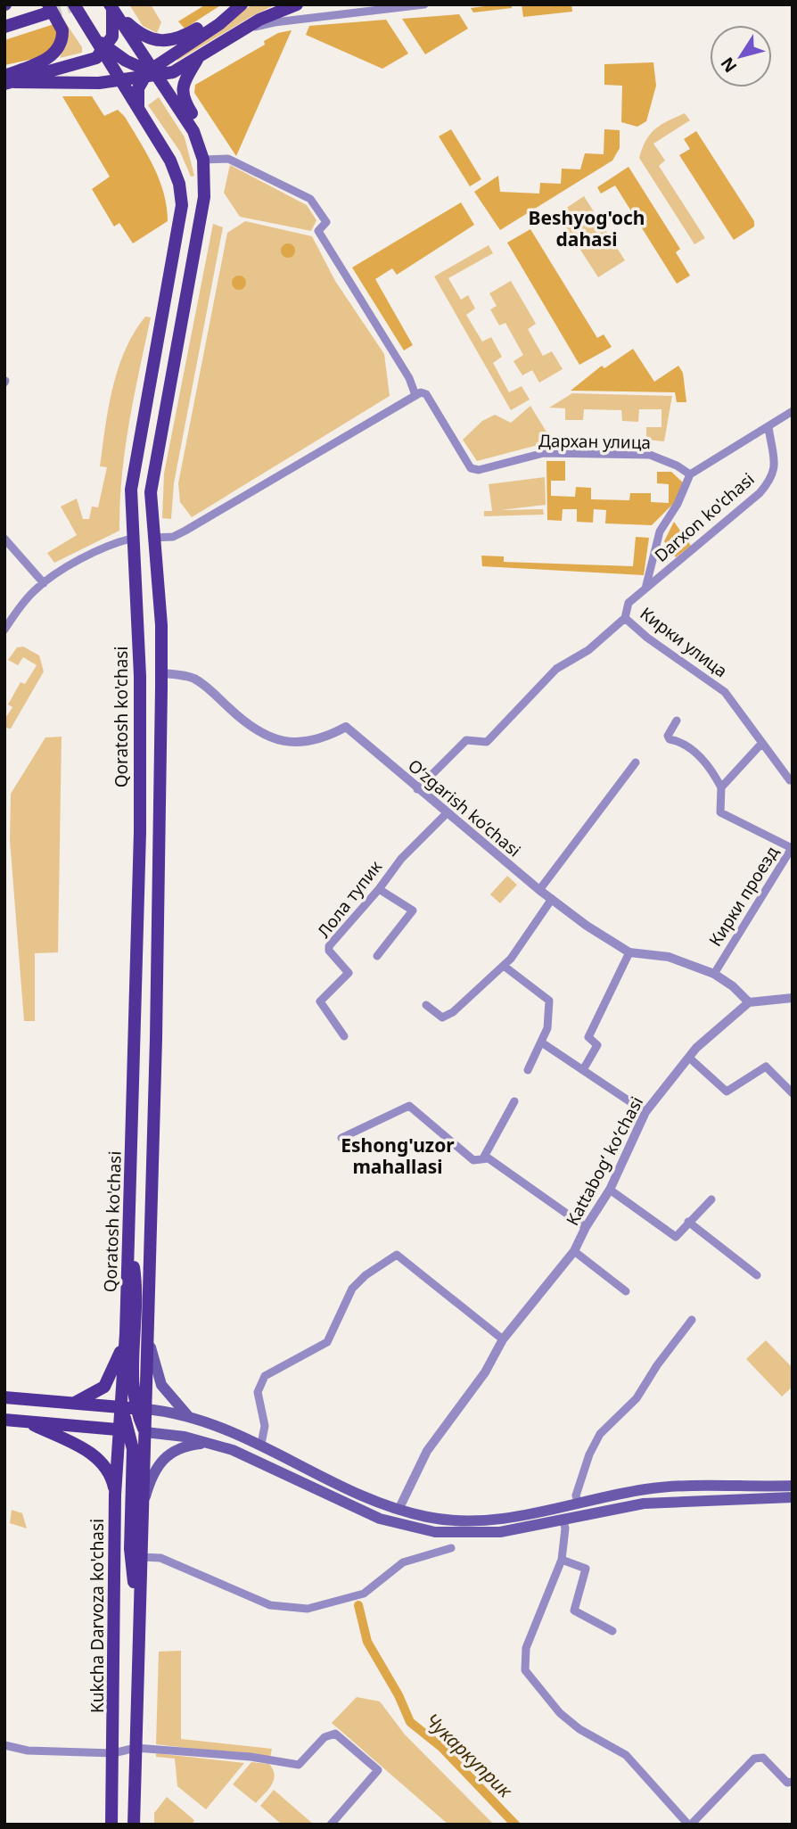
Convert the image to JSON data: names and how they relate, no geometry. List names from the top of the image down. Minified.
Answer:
{"streets":{"main road":["Qoratosh ko'chasi","Kukcha Darvoza ko'chasi"],"street":["Дархан улица","Darxon ko'chasi","Кирки улица","O‘zgarish ko‘chasi","Кирки проезд","Лола тупик","Kattabogʻ koʻchasi"]},"crossings":[["Дархан улица","Darxon ko'chasi"],["Darxon ko'chasi","Кирки улица"],["Darxon ko'chasi","O‘zgarish ko‘chasi"],["Qoratosh ko'chasi","O‘zgarish ko‘chasi"],["Qoratosh ko'chasi","Kukcha Darvoza ko'chasi"],["O‘zgarish ko‘chasi","Кирки проезд"],["O‘zgarish ko‘chasi","Лола тупик"],["O‘zgarish ko‘chasi","Kattabogʻ koʻchasi"]],"districts":["Beshyog'och dahasi","Eshong'uzor mahallasi"],"water":["Чукаркуприк"],"north":"bottom left"}
